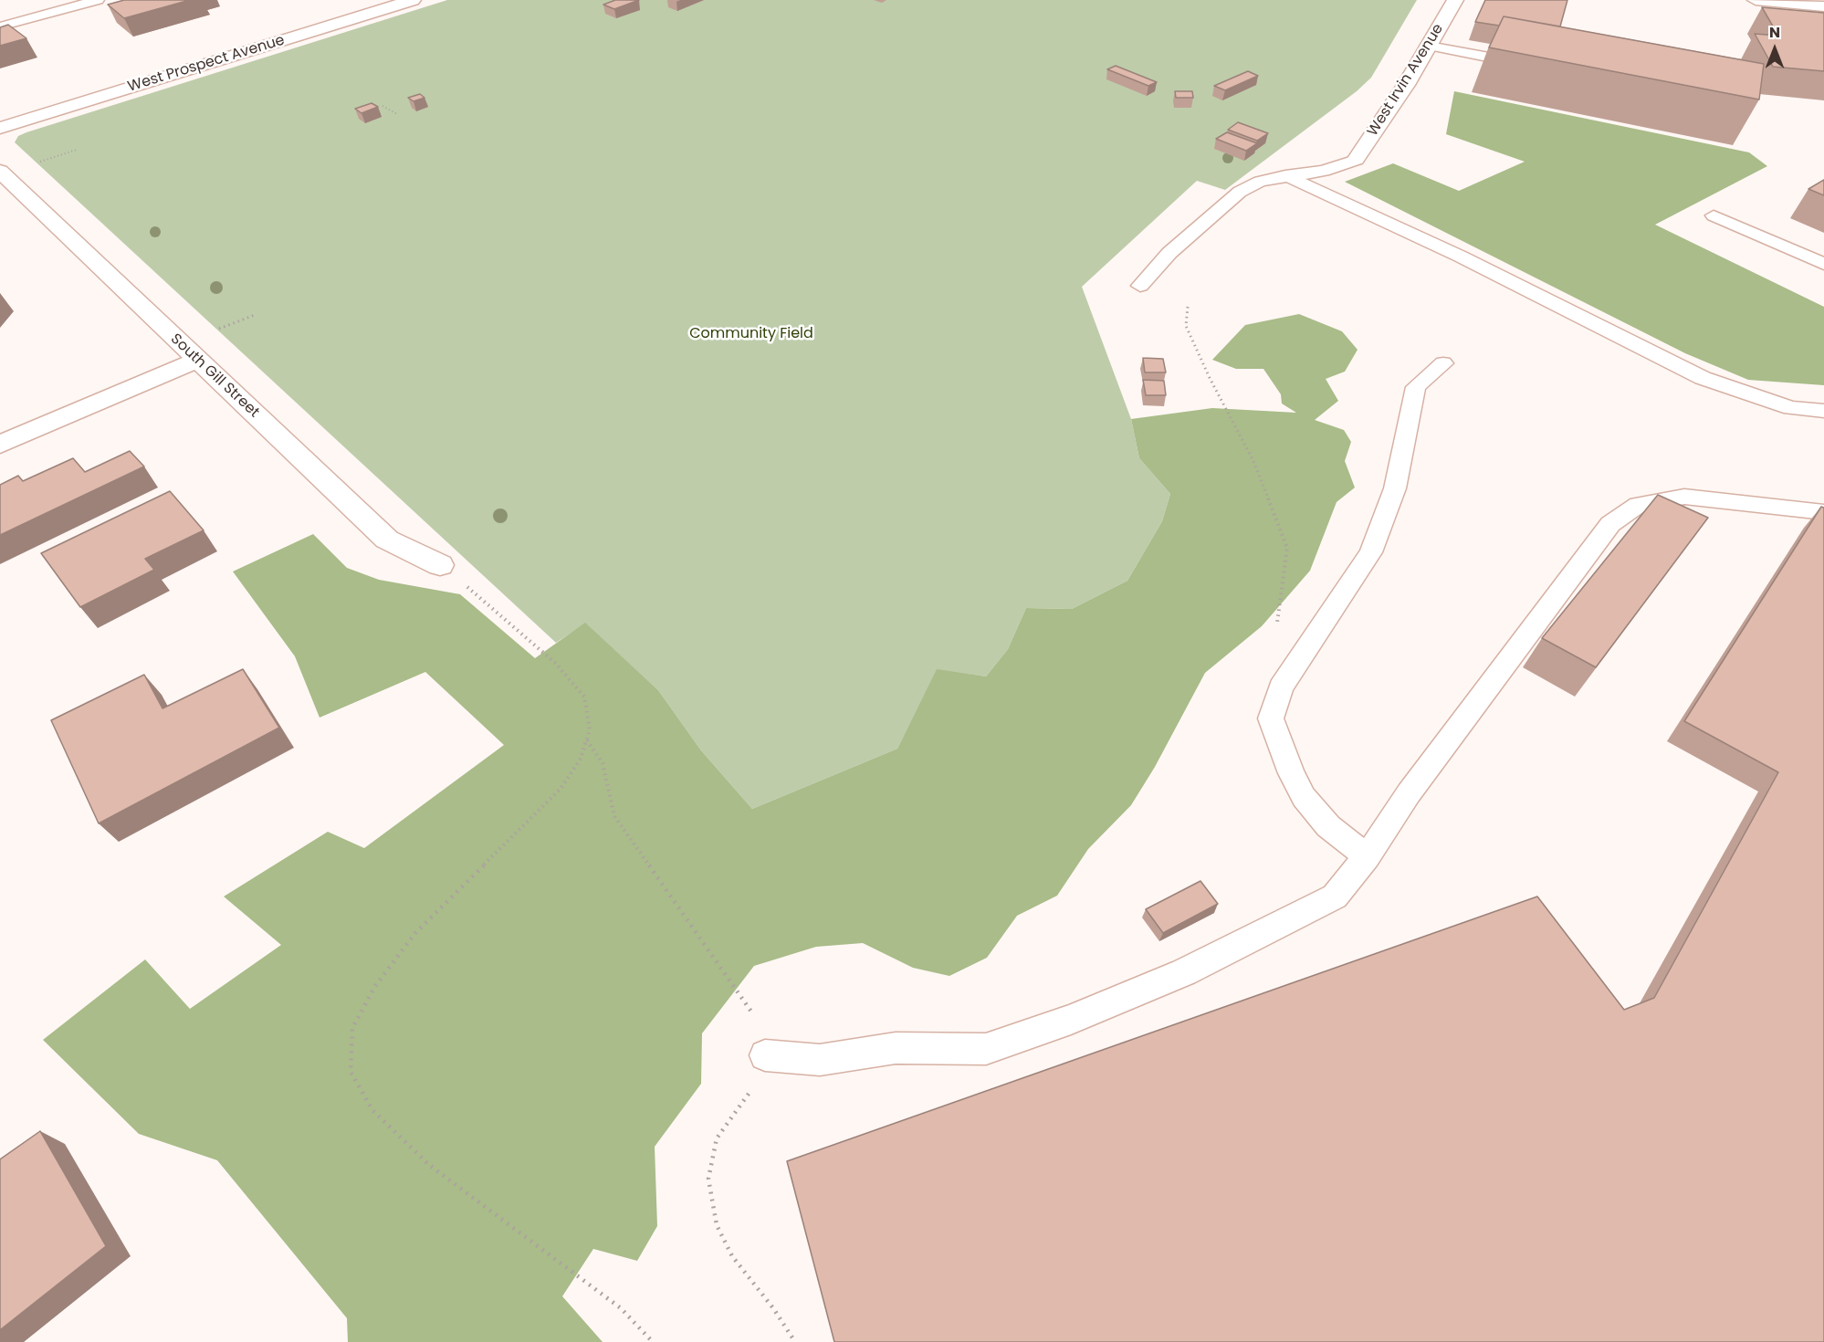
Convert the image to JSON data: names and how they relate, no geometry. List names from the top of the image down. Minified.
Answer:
{"streets":{"street":["West Prospect Avenue","West Irvin Avenue","South Gill Street"]},"parks":["Community Field"],"north":"top"}
